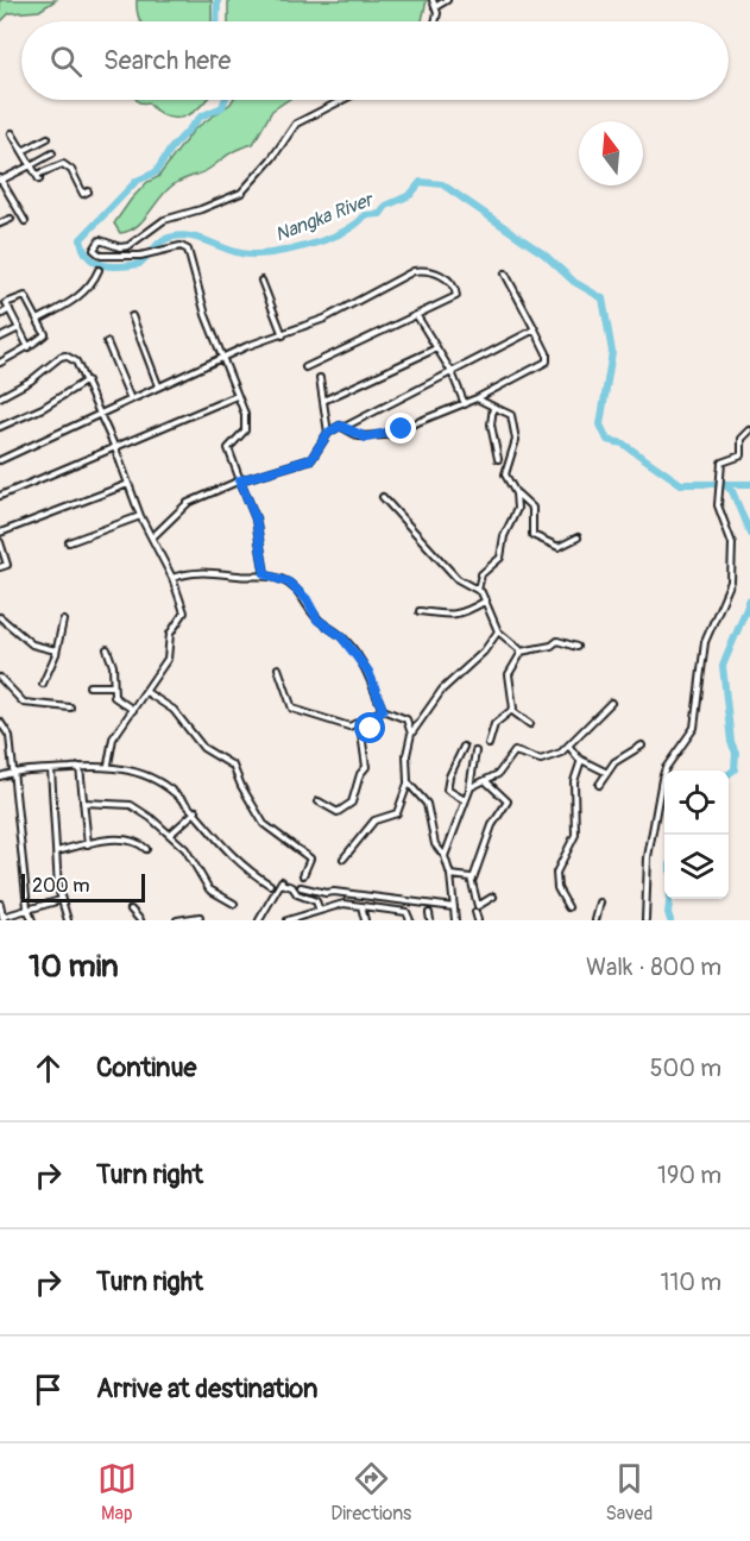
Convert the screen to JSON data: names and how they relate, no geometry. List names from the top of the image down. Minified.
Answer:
{"water":["Nangka River"],"scale_bar":"200 m","north":"top","page":{"search":"Search here","scale":"200 m","heading":["10 min","Walk · 800 m"],"list":[["Continue","500 m"],["Turn right","190 m"],["Turn right","110 m"],"Arrive at destination"],"nav":["Map","Directions","Saved"]}}
